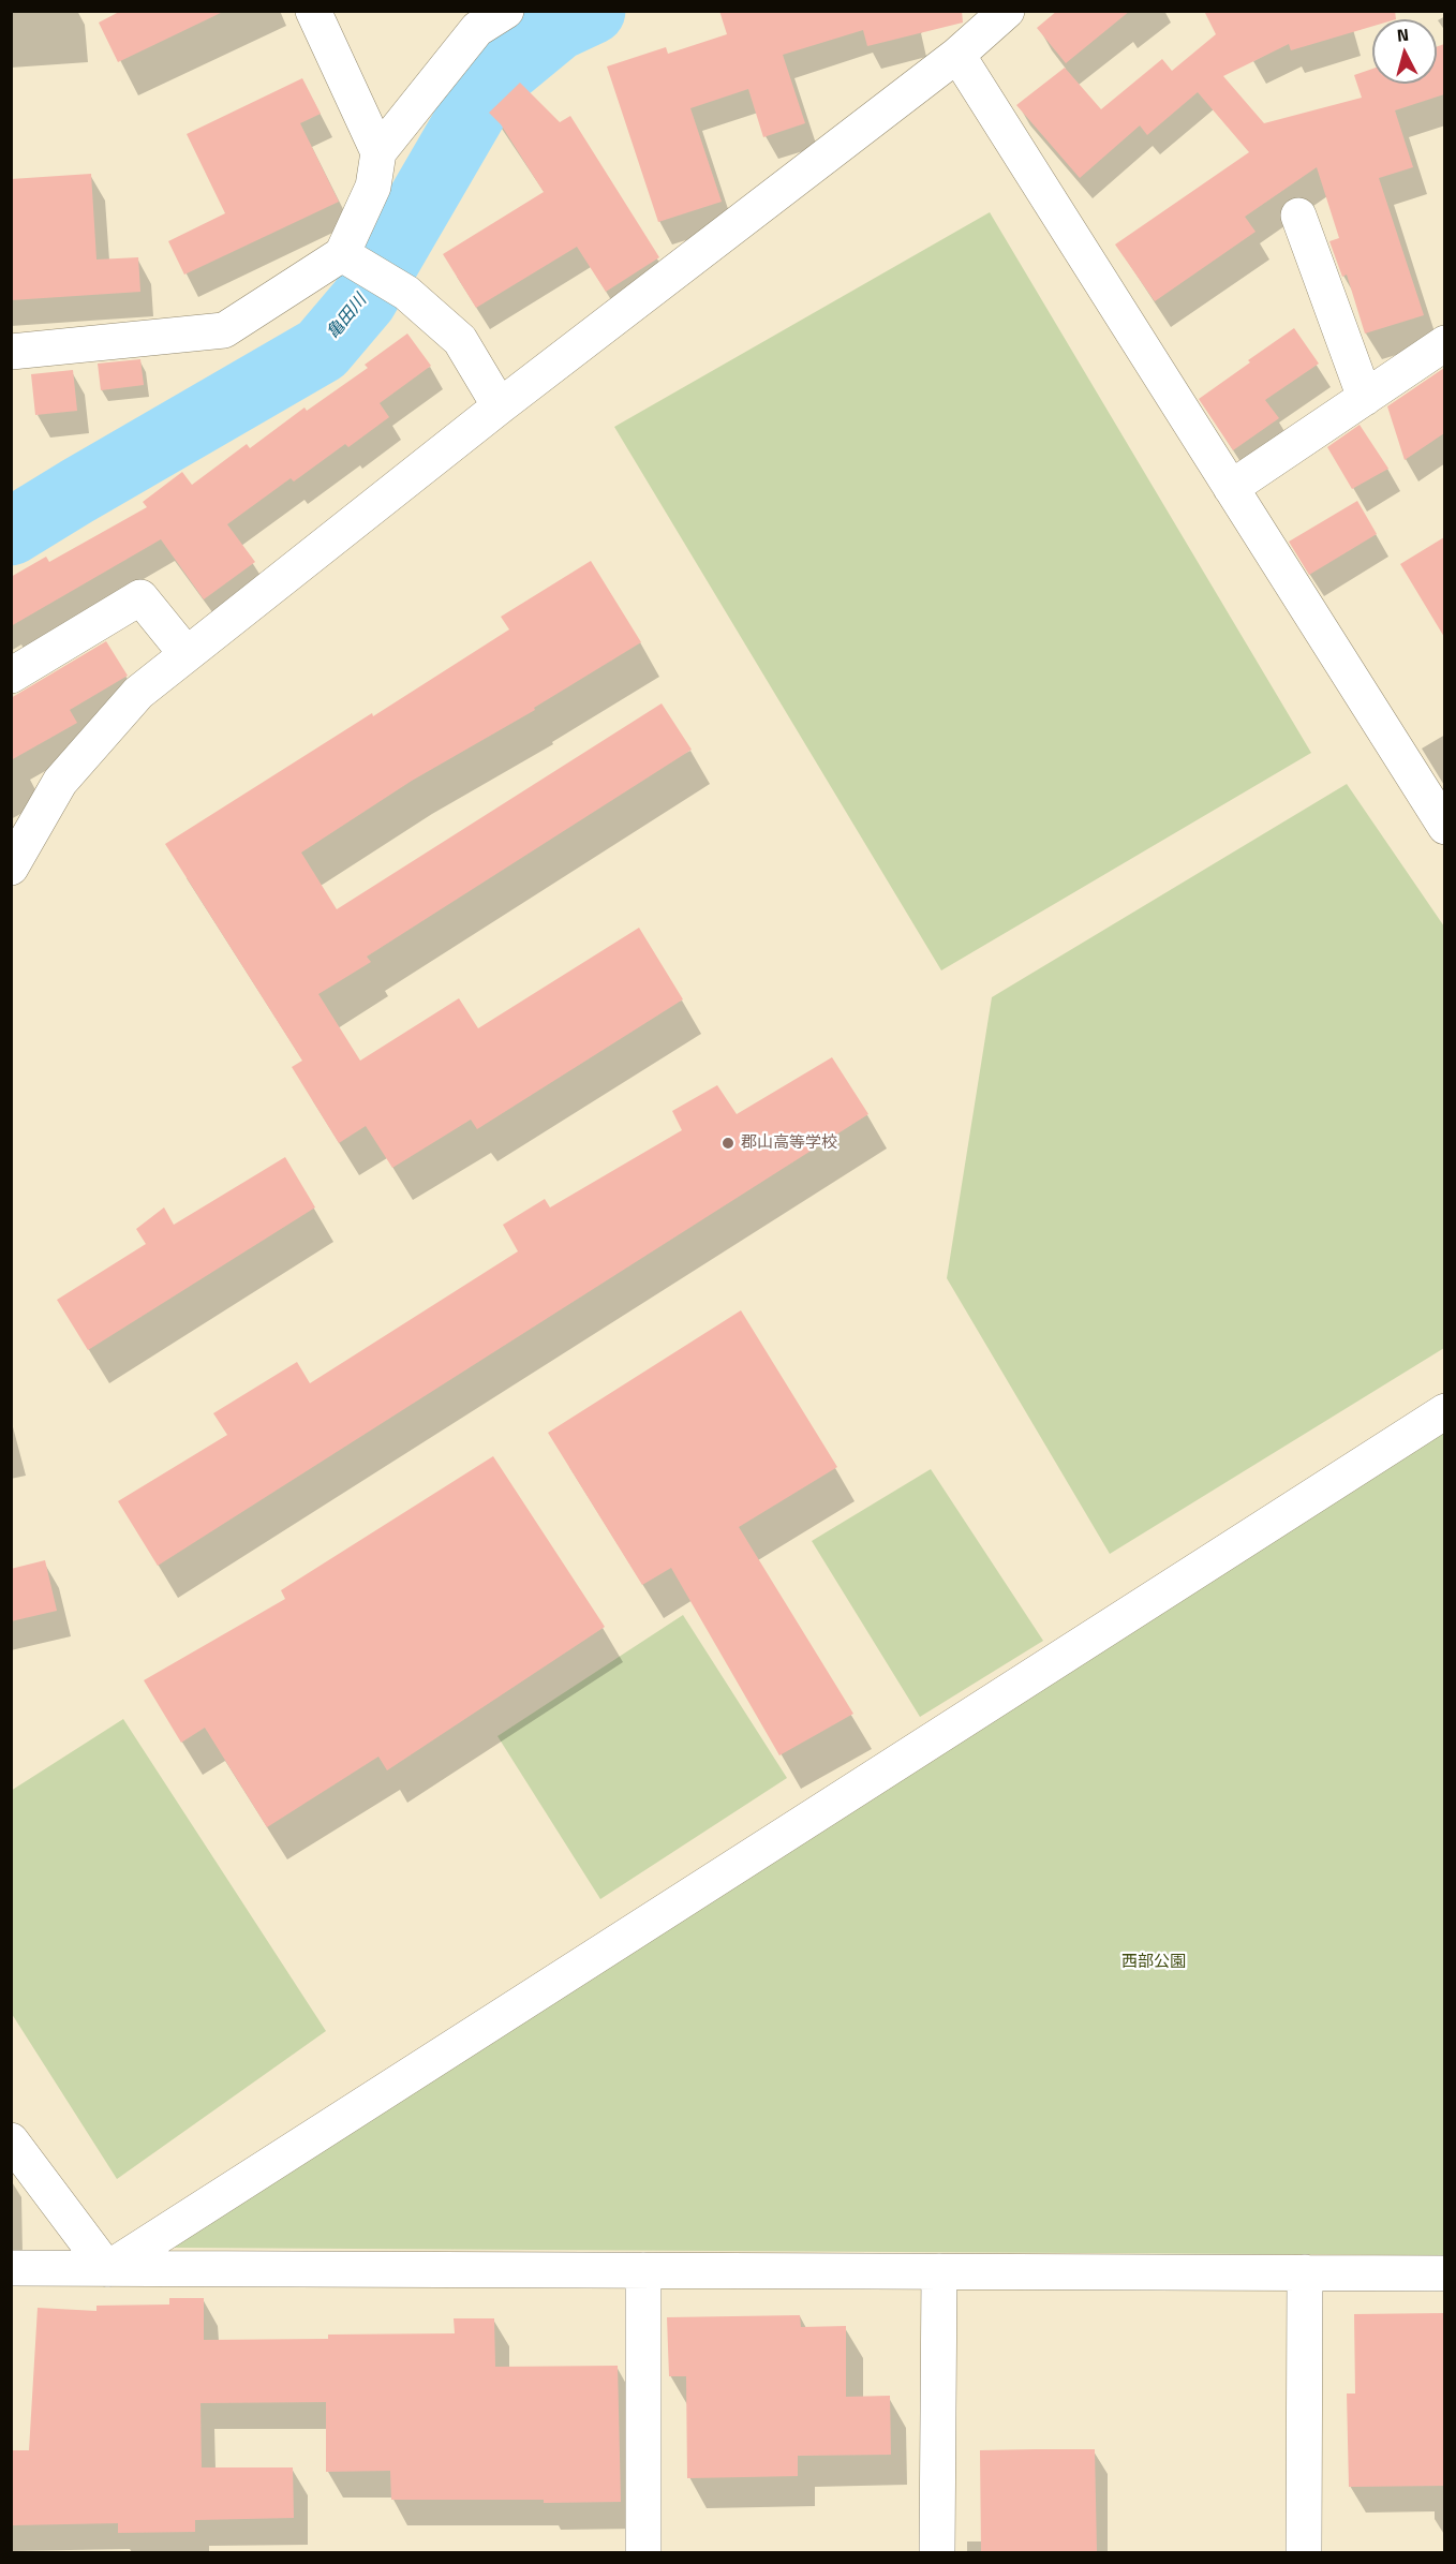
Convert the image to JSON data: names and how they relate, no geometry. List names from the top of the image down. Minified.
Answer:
{"water":["亀田川"],"parks":["西部公園"],"places":["郡山高等学校"],"north":"top"}
